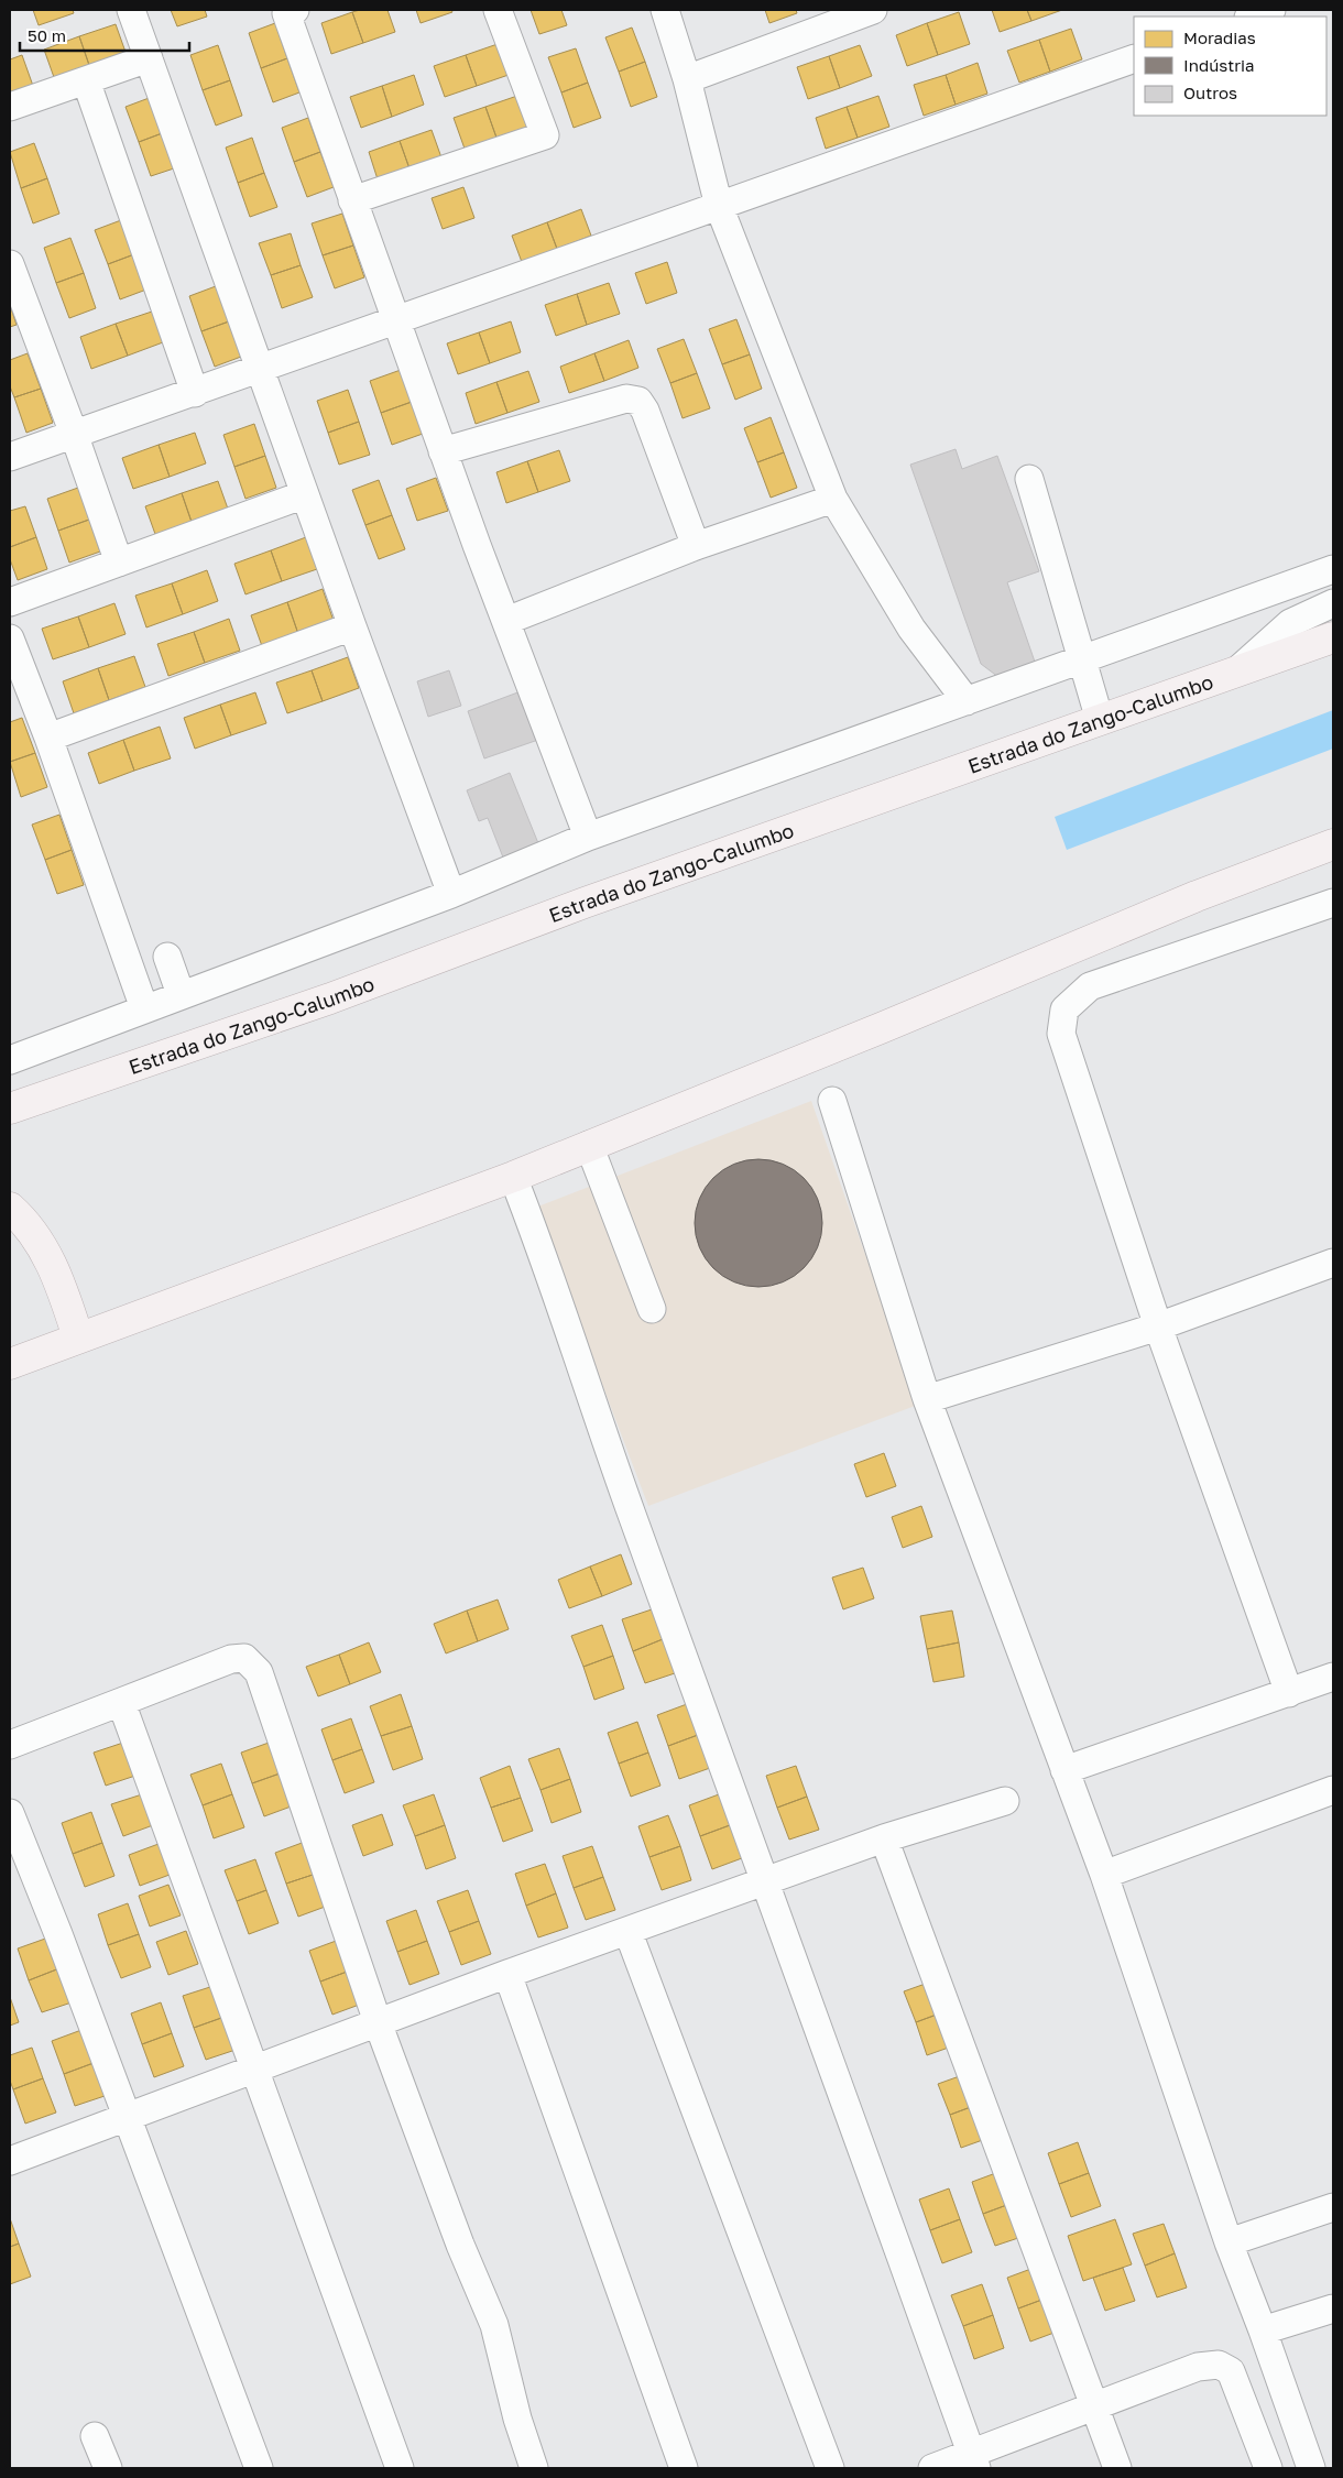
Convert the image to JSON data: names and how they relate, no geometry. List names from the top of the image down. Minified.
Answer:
{"streets":{"main road":["Estrada do Zango-Calumbo"]},"legend":["Moradias","Indústria","Outros"],"scale_bar":"50 m"}
